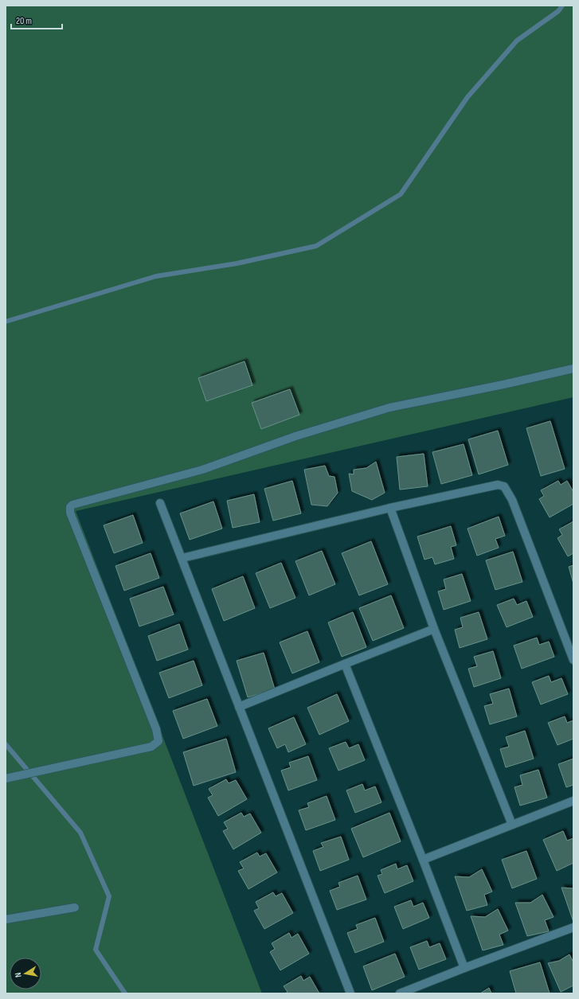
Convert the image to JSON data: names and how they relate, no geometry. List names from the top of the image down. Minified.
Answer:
{"scale_bar":"20 m","north":"left"}
